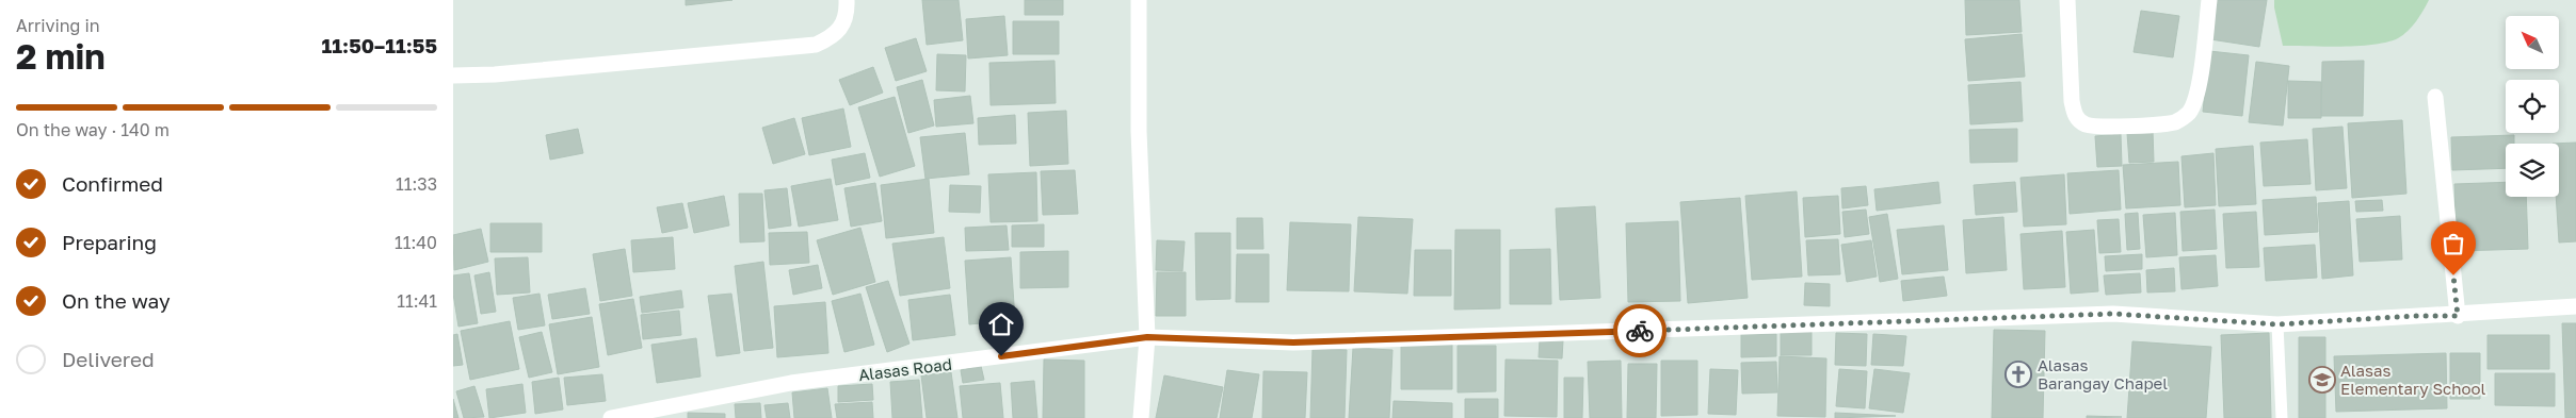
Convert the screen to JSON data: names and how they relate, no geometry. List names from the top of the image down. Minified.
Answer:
{"streets":{"street":["Alasas Road"]},"places":{"church":["Alasas Barangay Chapel"],"school or university":["Alasas Elementary School"]},"north":"top left","page":{"heading":["2 min","Arriving in","11:50–11:55"],"bar":"On the way · 140 m","list":[["Confirmed","11:33"],["Preparing","11:40"],["On the way","11:41"],"Delivered"]}}
